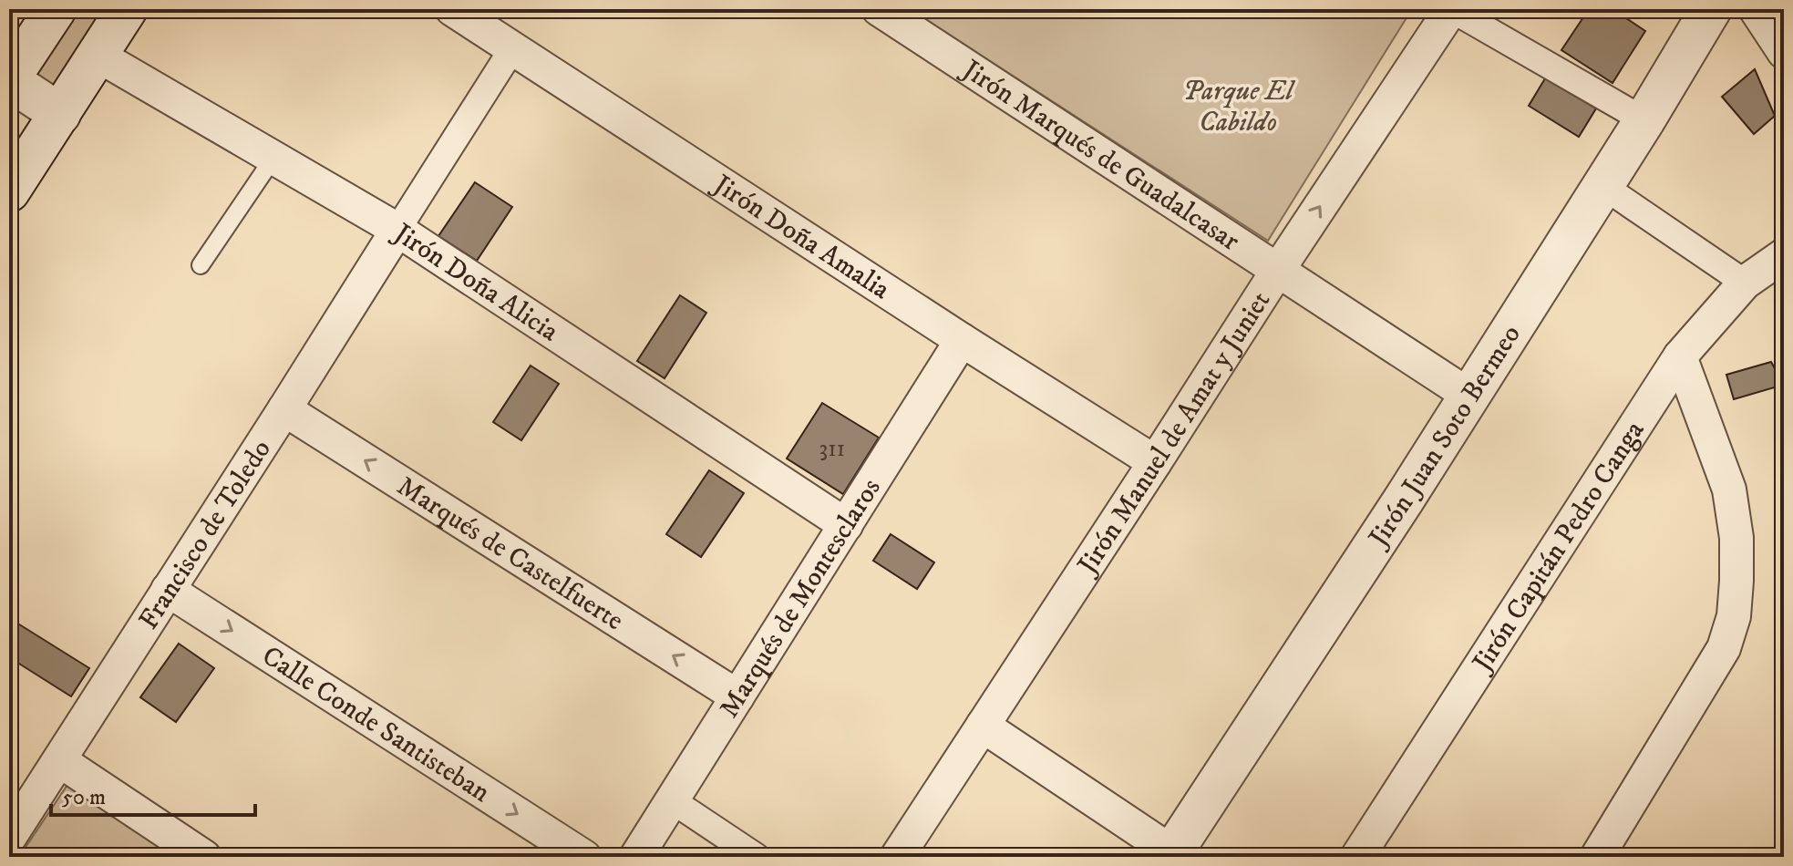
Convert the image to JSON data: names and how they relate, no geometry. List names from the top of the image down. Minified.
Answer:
{"streets":{"street":["Jirón Marqués de Guadalcasar","Jirón Doña Amalia","Jirón Doña Alicia","Jirón Manuel de Amat y Juniet","Jirón Juan Soto Bermeo","Francisco de Toledo","Jirón Capitán Pedro Canga","Marqués de Castelfuerte","Marqués de Montesclaros","Calle Conde Santisteban"]},"crossings":[["Jirón Marqués de Guadalcasar","Jirón Manuel de Amat y Juniet"],["Jirón Marqués de Guadalcasar","Jirón Juan Soto Bermeo"],["Jirón Doña Amalia","Jirón Manuel de Amat y Juniet"],["Jirón Doña Amalia","Marqués de Montesclaros"],["Jirón Doña Alicia","Francisco de Toledo"],["Jirón Doña Alicia","Marqués de Montesclaros"],["Francisco de Toledo","Marqués de Castelfuerte"],["Francisco de Toledo","Calle Conde Santisteban"],["Marqués de Castelfuerte","Marqués de Montesclaros"]],"one_way":["Marqués de Castelfuerte"],"parks":["Parque El Cabildo"],"house_numbers":["311"],"scale_bar":"50 m"}
